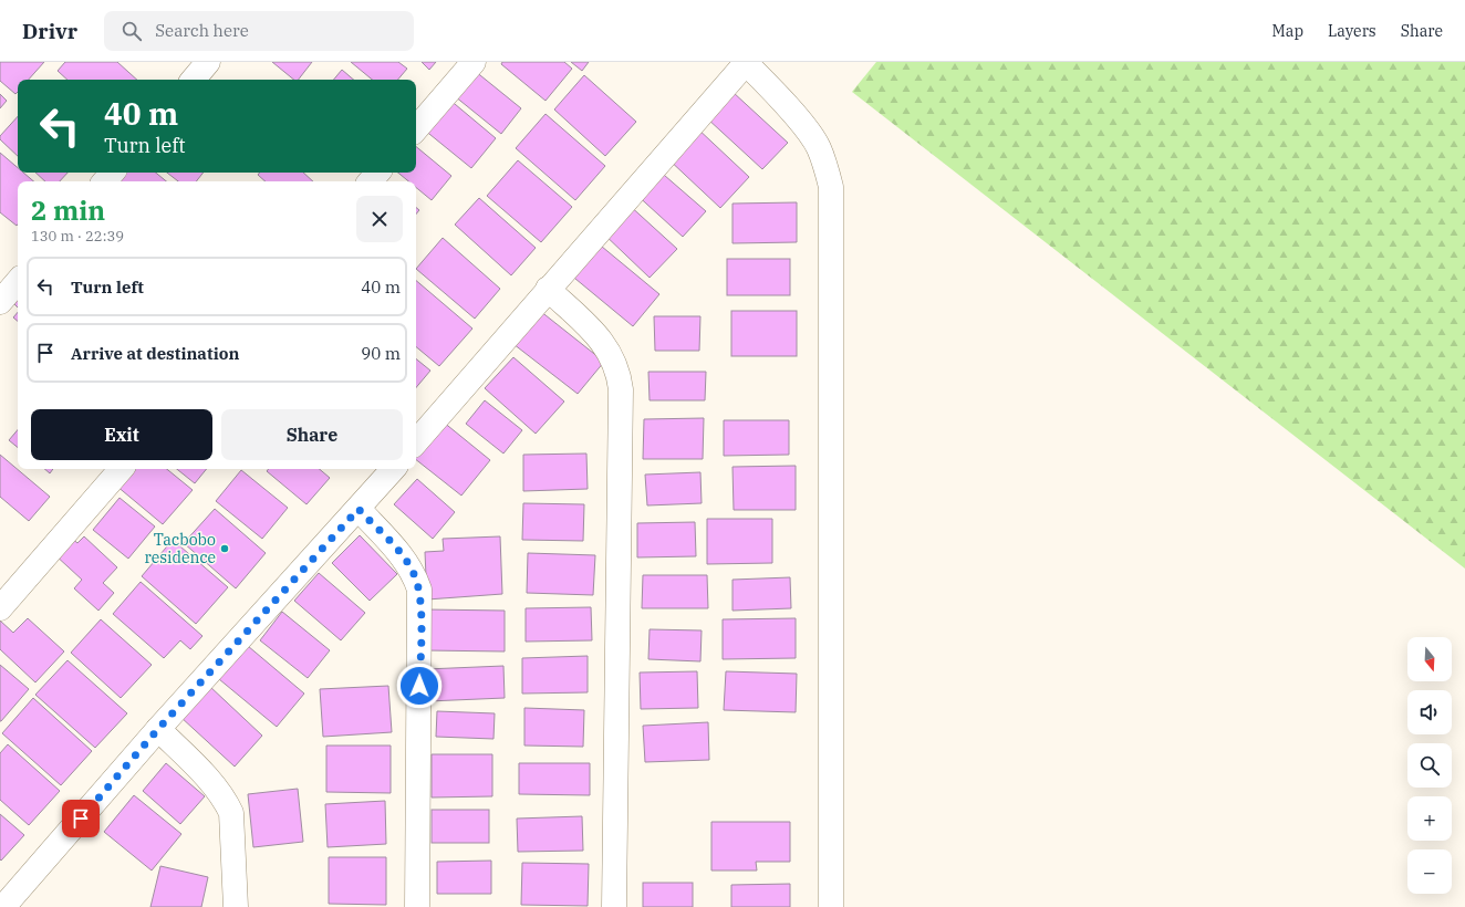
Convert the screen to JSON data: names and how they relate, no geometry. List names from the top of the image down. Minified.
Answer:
{"places":["Tacbobo residence"],"north":"bottom","page":{"header":"Drivr","search":"Search here","nav":["Map","Layers","Share"],"turn":["40 m","Turn left"],"heading":["2 min","130 m · 22:39"],"list":[{"name":"Turn left","value":"40 m"},{"name":"Arrive at destination","value":"90 m"}],"buttons":["Exit","Share"],"map_buttons":["+","−"]}}
